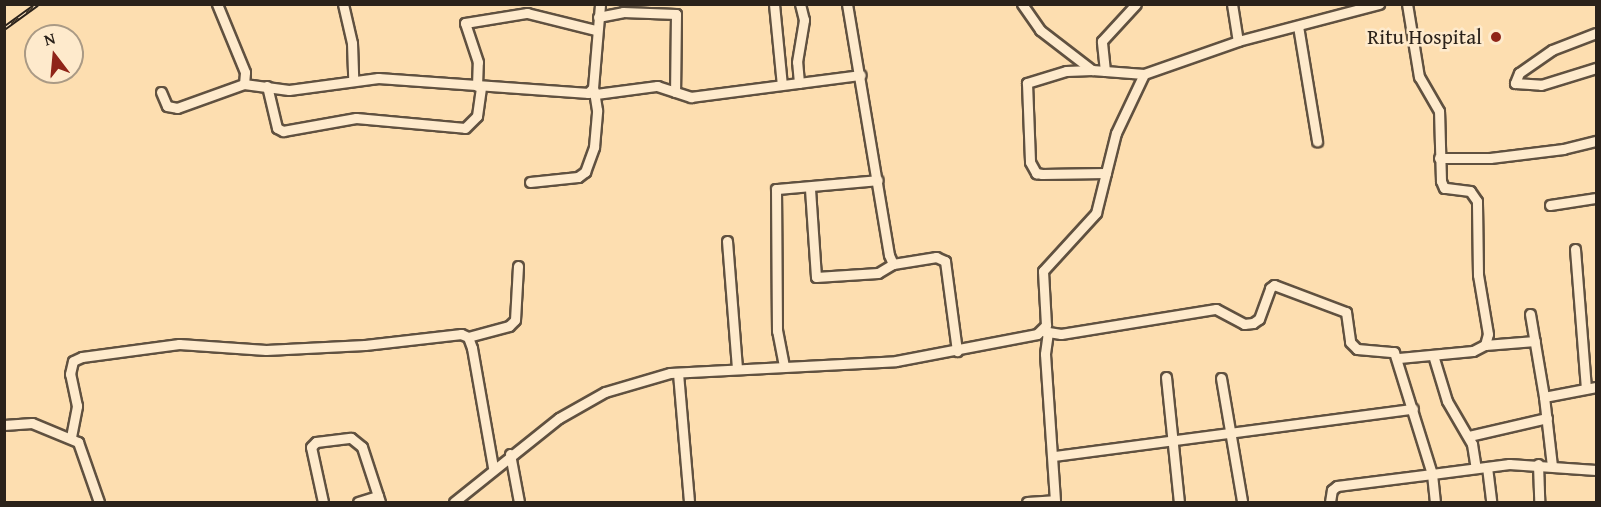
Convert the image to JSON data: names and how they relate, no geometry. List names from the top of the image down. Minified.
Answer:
{"places":["Ritu Hospital"],"north":"top"}
